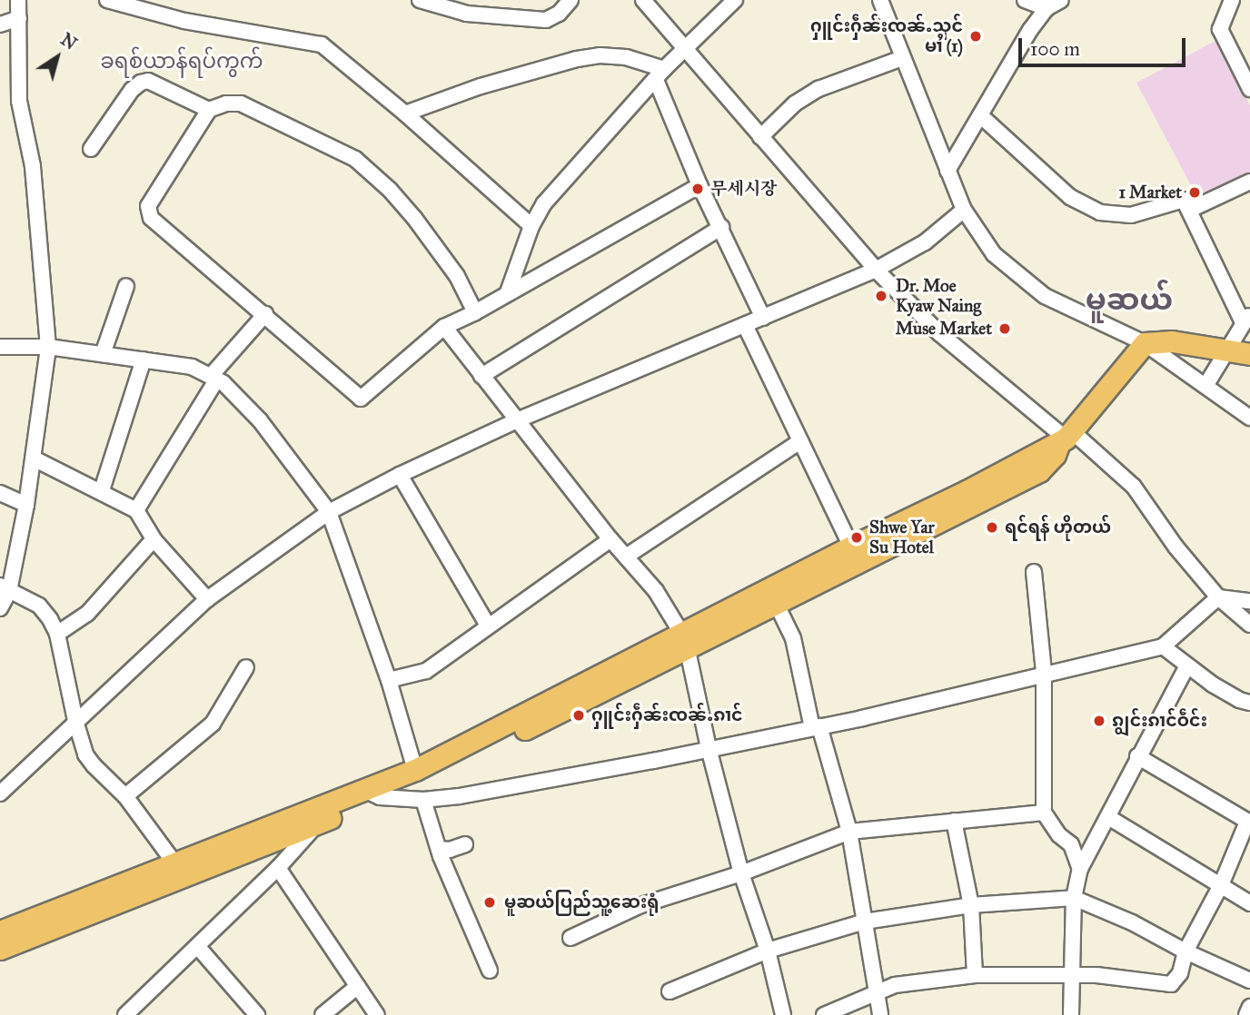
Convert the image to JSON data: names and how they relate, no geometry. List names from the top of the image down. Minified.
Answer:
{"districts":["ခရစ်ယာန်ရပ်ကွက်","မူဆယ်"],"places":["ႁူင်းႁဵၼ်းၸၼ်ႉသုင် မၢႆ (1)","무세시장","1 Market","Dr. Moe Kyaw Naing","Muse Market","ရင်ရန် ဟိုတယ်","Shwe Yar Su Hotel","ႁူင်းႁဵၼ်းၸၼ်ႉၵၢင်","ၵျွင်းၵၢင်ဝဵင်း","မူဆယ်ပြည်သူ့ဆေးရုံ"],"scale_bar":"100 m","north":"top right"}
